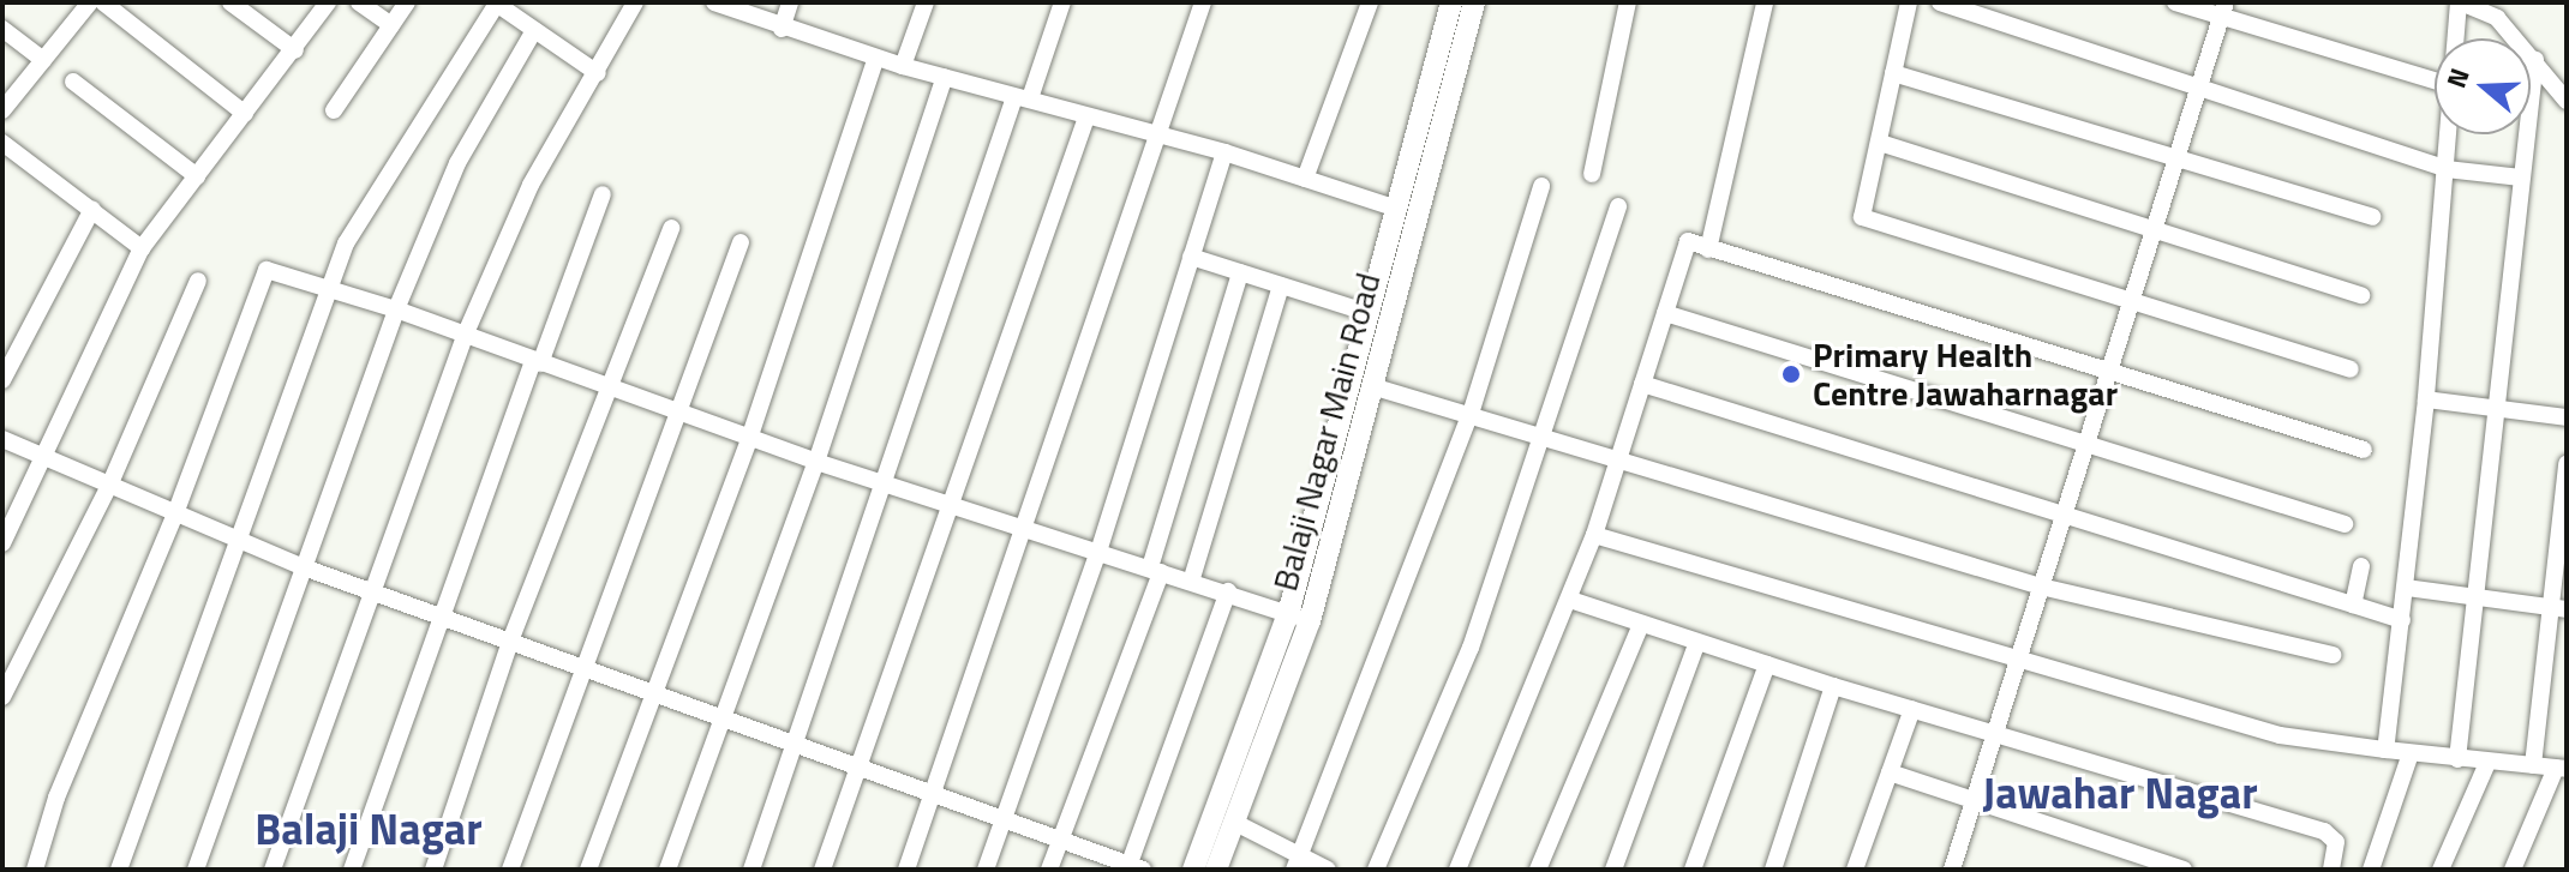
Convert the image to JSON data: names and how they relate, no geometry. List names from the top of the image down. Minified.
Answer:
{"streets":{"street":["Balaji Nagar Main Road"]},"districts":["Jawahar Nagar","Balaji Nagar"],"places":["Primary Health Centre Jawaharnagar"],"north":"left"}
